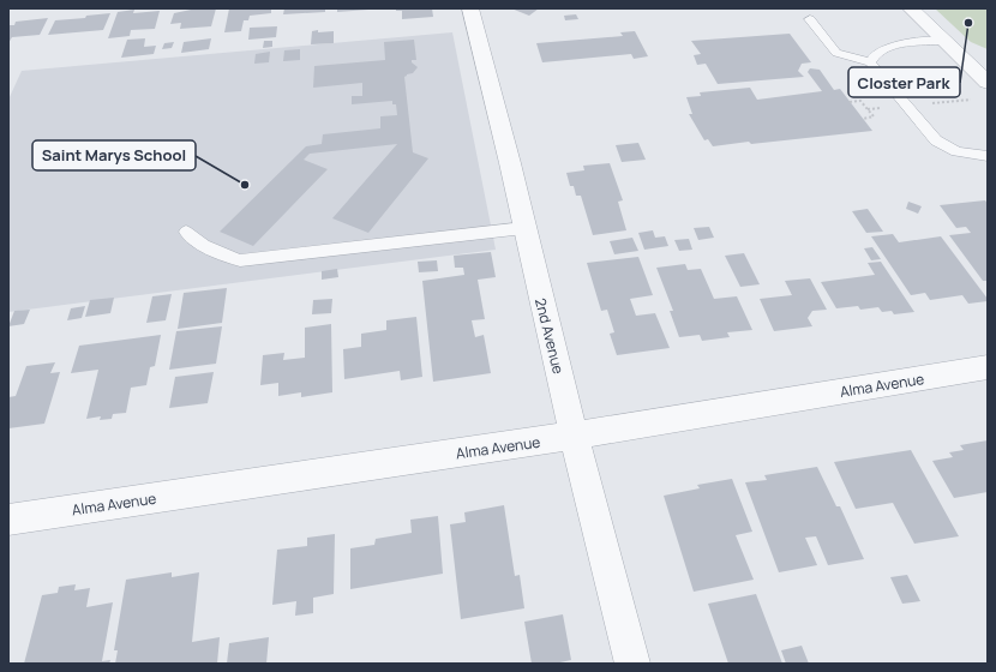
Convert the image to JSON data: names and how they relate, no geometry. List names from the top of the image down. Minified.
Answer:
{"streets":{"street":["2nd Avenue","Alma Avenue"]},"crossings":[["2nd Avenue","Alma Avenue"]],"places":["Closter Park","Saint Marys School"]}
